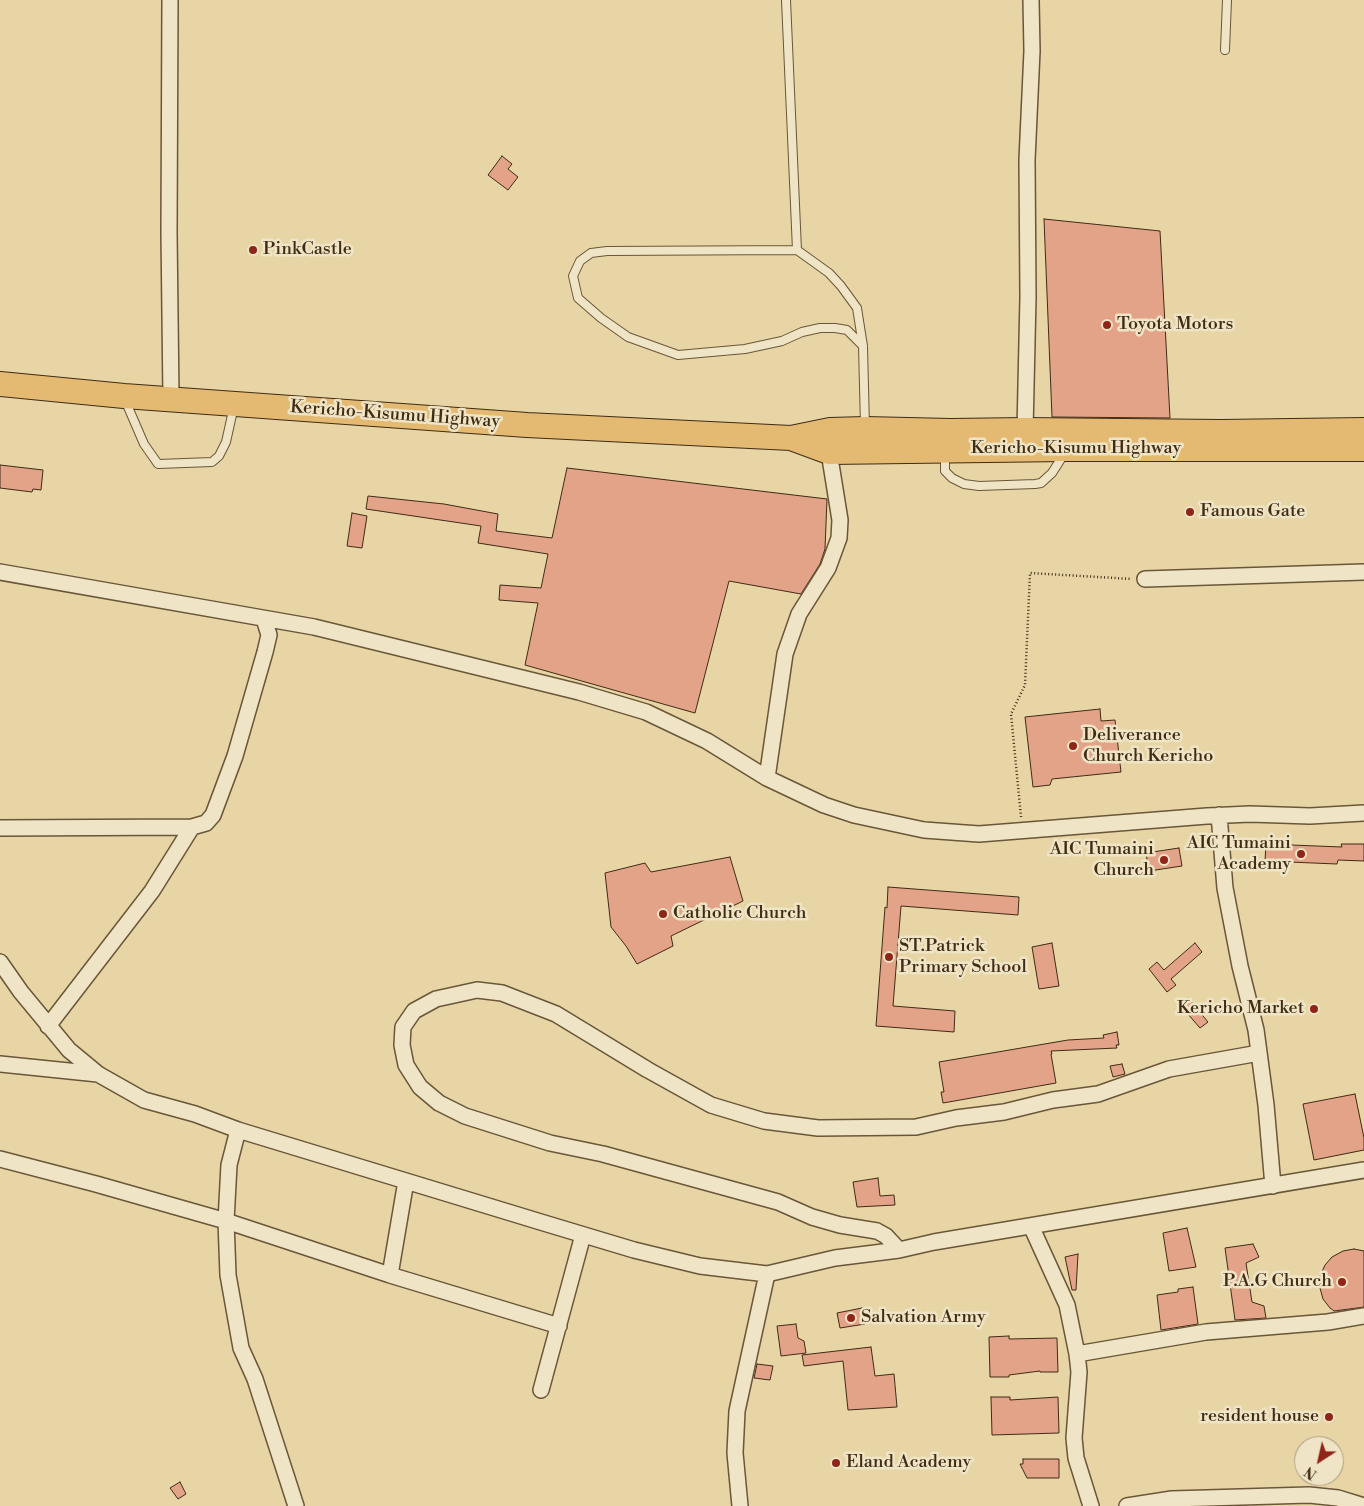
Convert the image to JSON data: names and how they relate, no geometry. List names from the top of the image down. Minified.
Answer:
{"streets":{"highway":["Kericho-Kisumu Highway"]},"places":["PinkCastle","Toyota Motors","Famous Gate","Deliverance Church Kericho","AIC Tumaini Academy","AIC Tumaini Church","Catholic Church","ST.Patrick Primary School","Kericho Market","P.A.G Church","Salvation Army","resident house","Eland Academy"],"north":"bottom left"}
